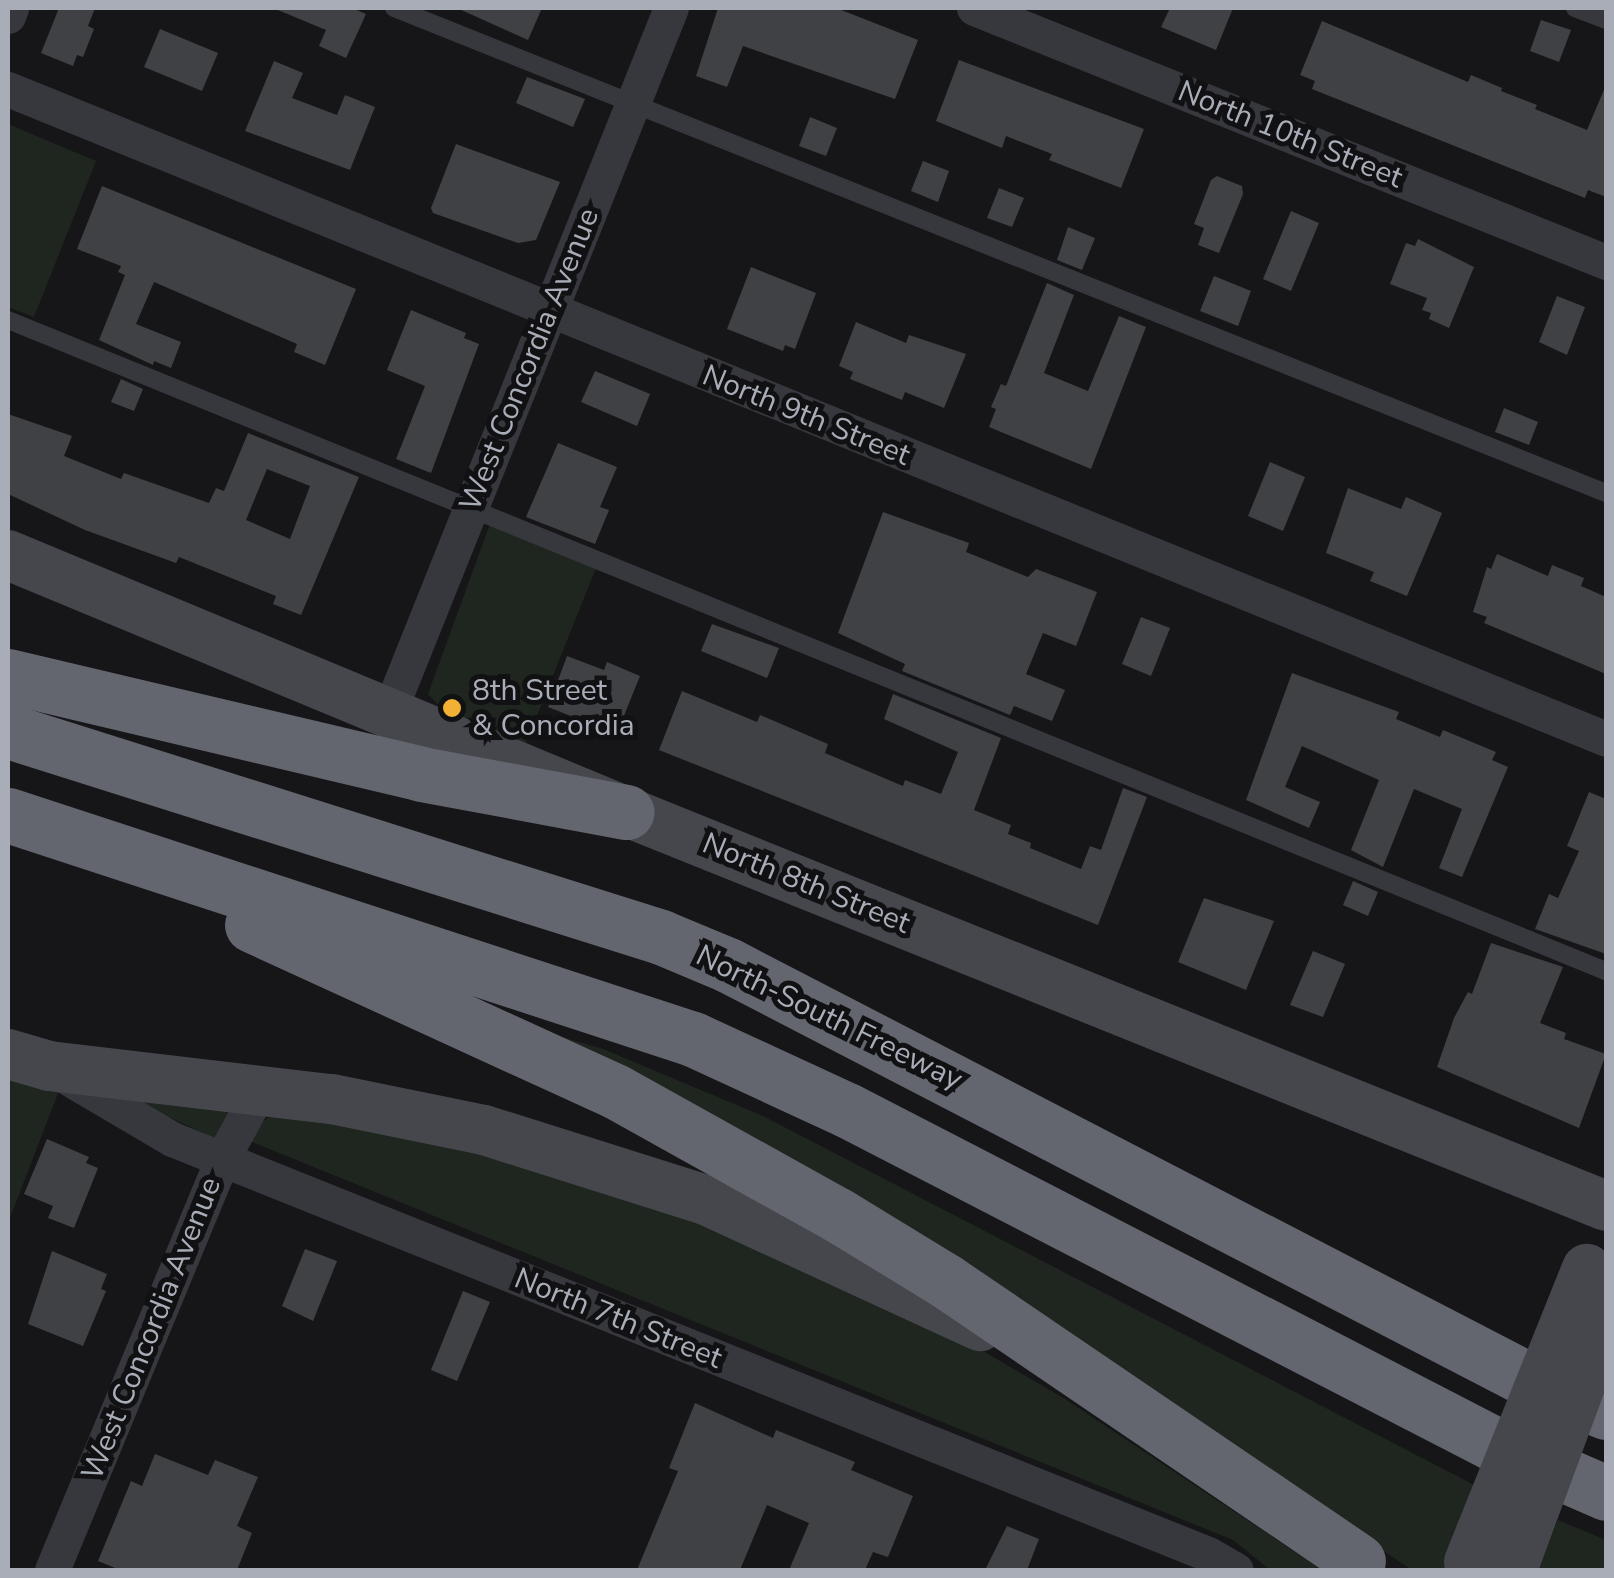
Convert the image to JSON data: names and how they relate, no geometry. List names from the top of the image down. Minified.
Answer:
{"streets":{"highway":["North-South Freeway"],"street":["North 10th Street","West Concordia Avenue","North 9th Street","North 8th Street","North 7th Street"]},"crossings":[["West Concordia Avenue","North 9th Street"],["West Concordia Avenue","North 8th Street"],["West Concordia Avenue","North 7th Street"]],"places":["8th Street & Concordia"]}
